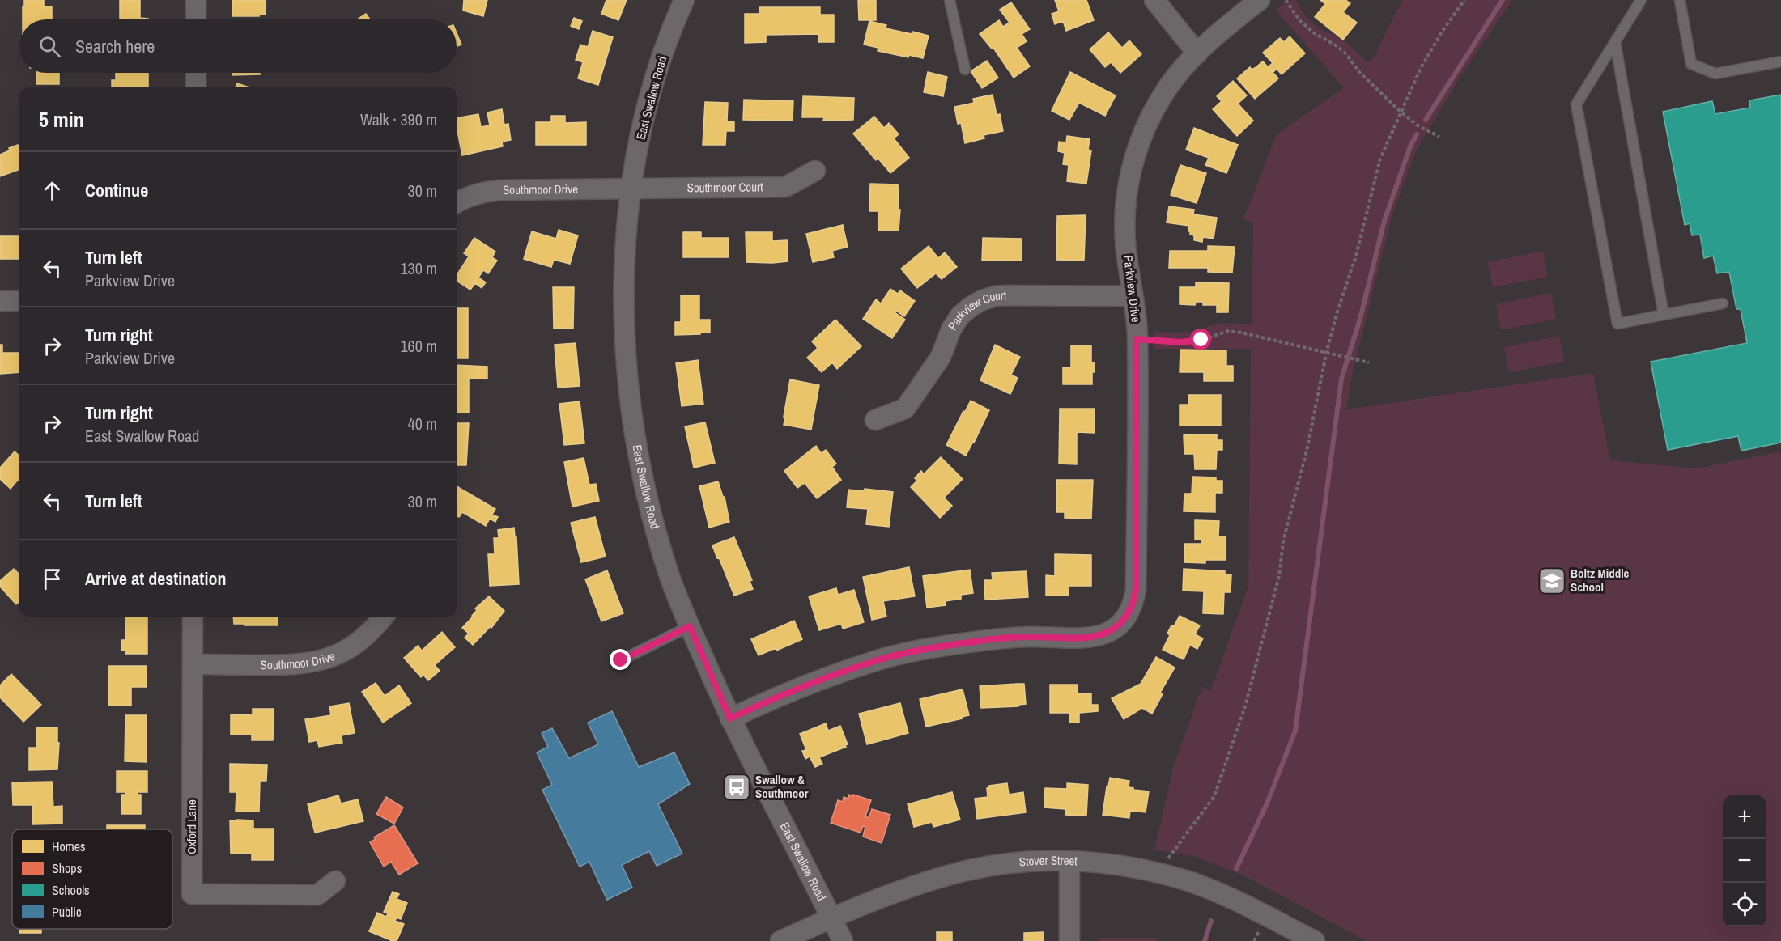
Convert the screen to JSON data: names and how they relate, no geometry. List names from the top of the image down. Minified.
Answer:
{"streets":{"street":["East Swallow Road","Southmoor Court","Southmoor Drive","Parkview Drive","Parkview Court","Oxford Lane","Stover Street"]},"crossings":[["East Swallow Road","Southmoor Court"],["East Swallow Road","Southmoor Drive"],["East Swallow Road","Parkview Drive"],["East Swallow Road","Stover Street"],["Southmoor Court","Southmoor Drive"],["Southmoor Drive","Oxford Lane"],["Parkview Drive","Parkview Court"]],"places":{"school or university":["Boltz Middle School"],"bus stop":["Swallow & Southmoor"]},"legend":["Homes","Shops","Schools","Public"],"page":{"search":"Search here","heading":["5 min","Walk · 390 m"],"list":[["Continue","30 m"],["Turn left","Parkview Drive","130 m"],["Turn right","Parkview Drive","160 m"],["Turn right","East Swallow Road","40 m"],["Turn left","30 m"],"Arrive at destination"],"map_buttons":["+","−"]}}
